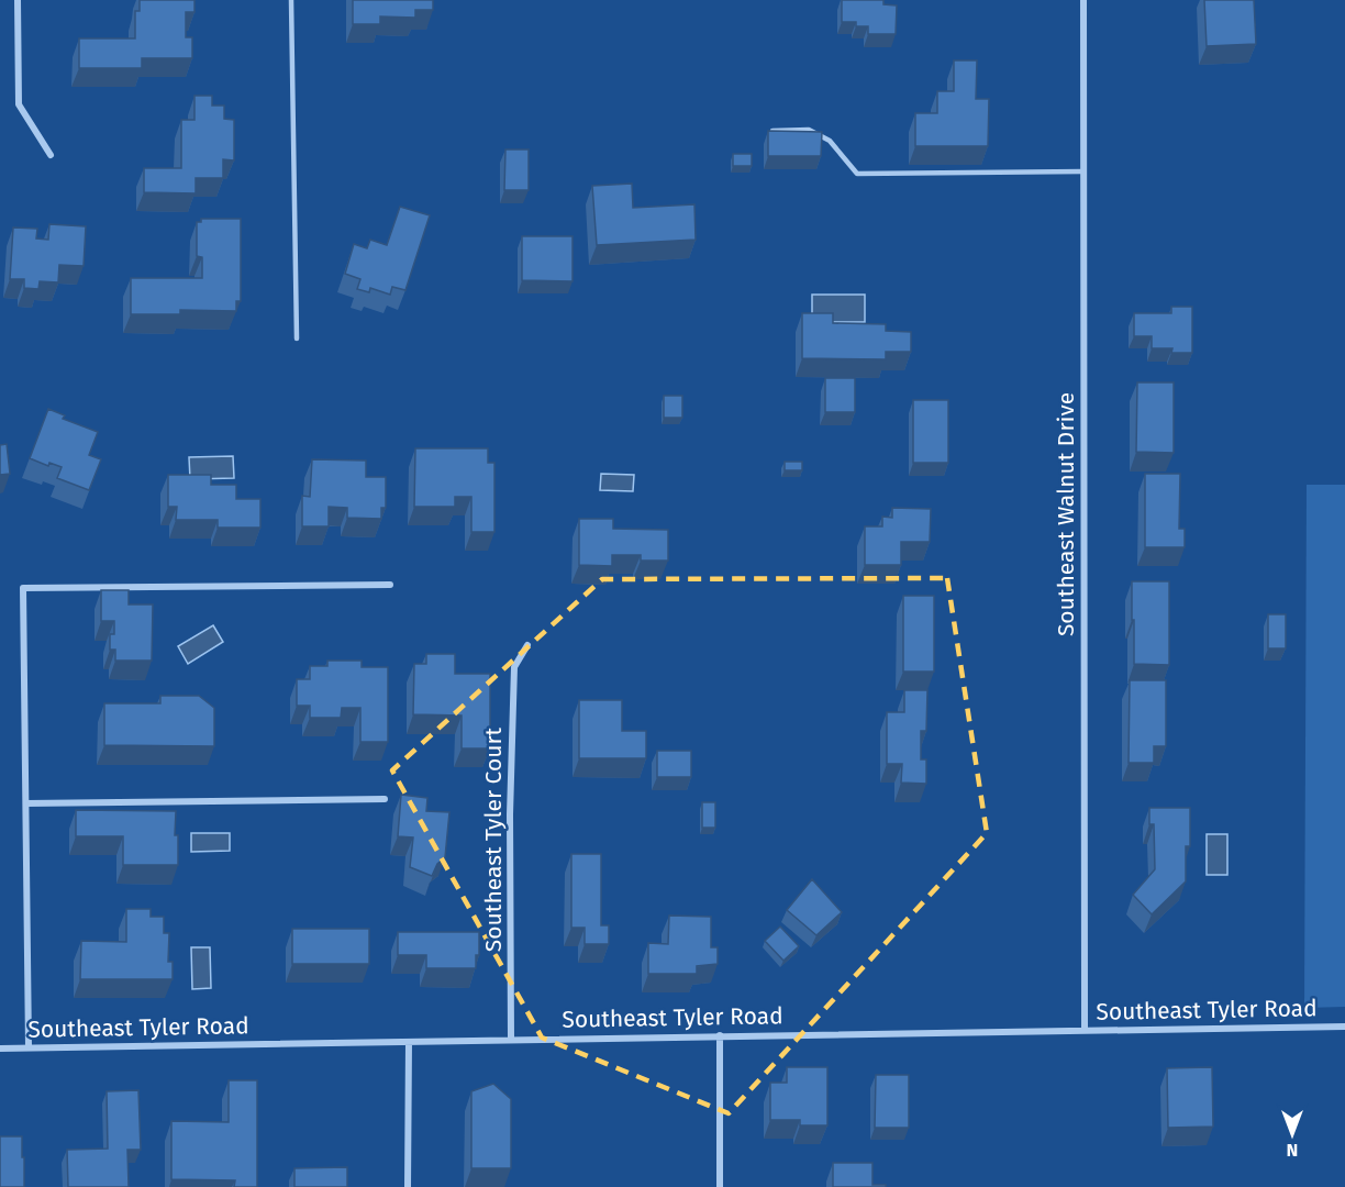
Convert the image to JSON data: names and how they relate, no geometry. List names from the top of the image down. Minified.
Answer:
{"streets":{"street":["Southeast Walnut Drive","Southeast Tyler Court","Southeast Tyler Road"]},"crossings":[["Southeast Walnut Drive","Southeast Tyler Road"],["Southeast Tyler Court","Southeast Tyler Road"]],"north":"bottom"}
